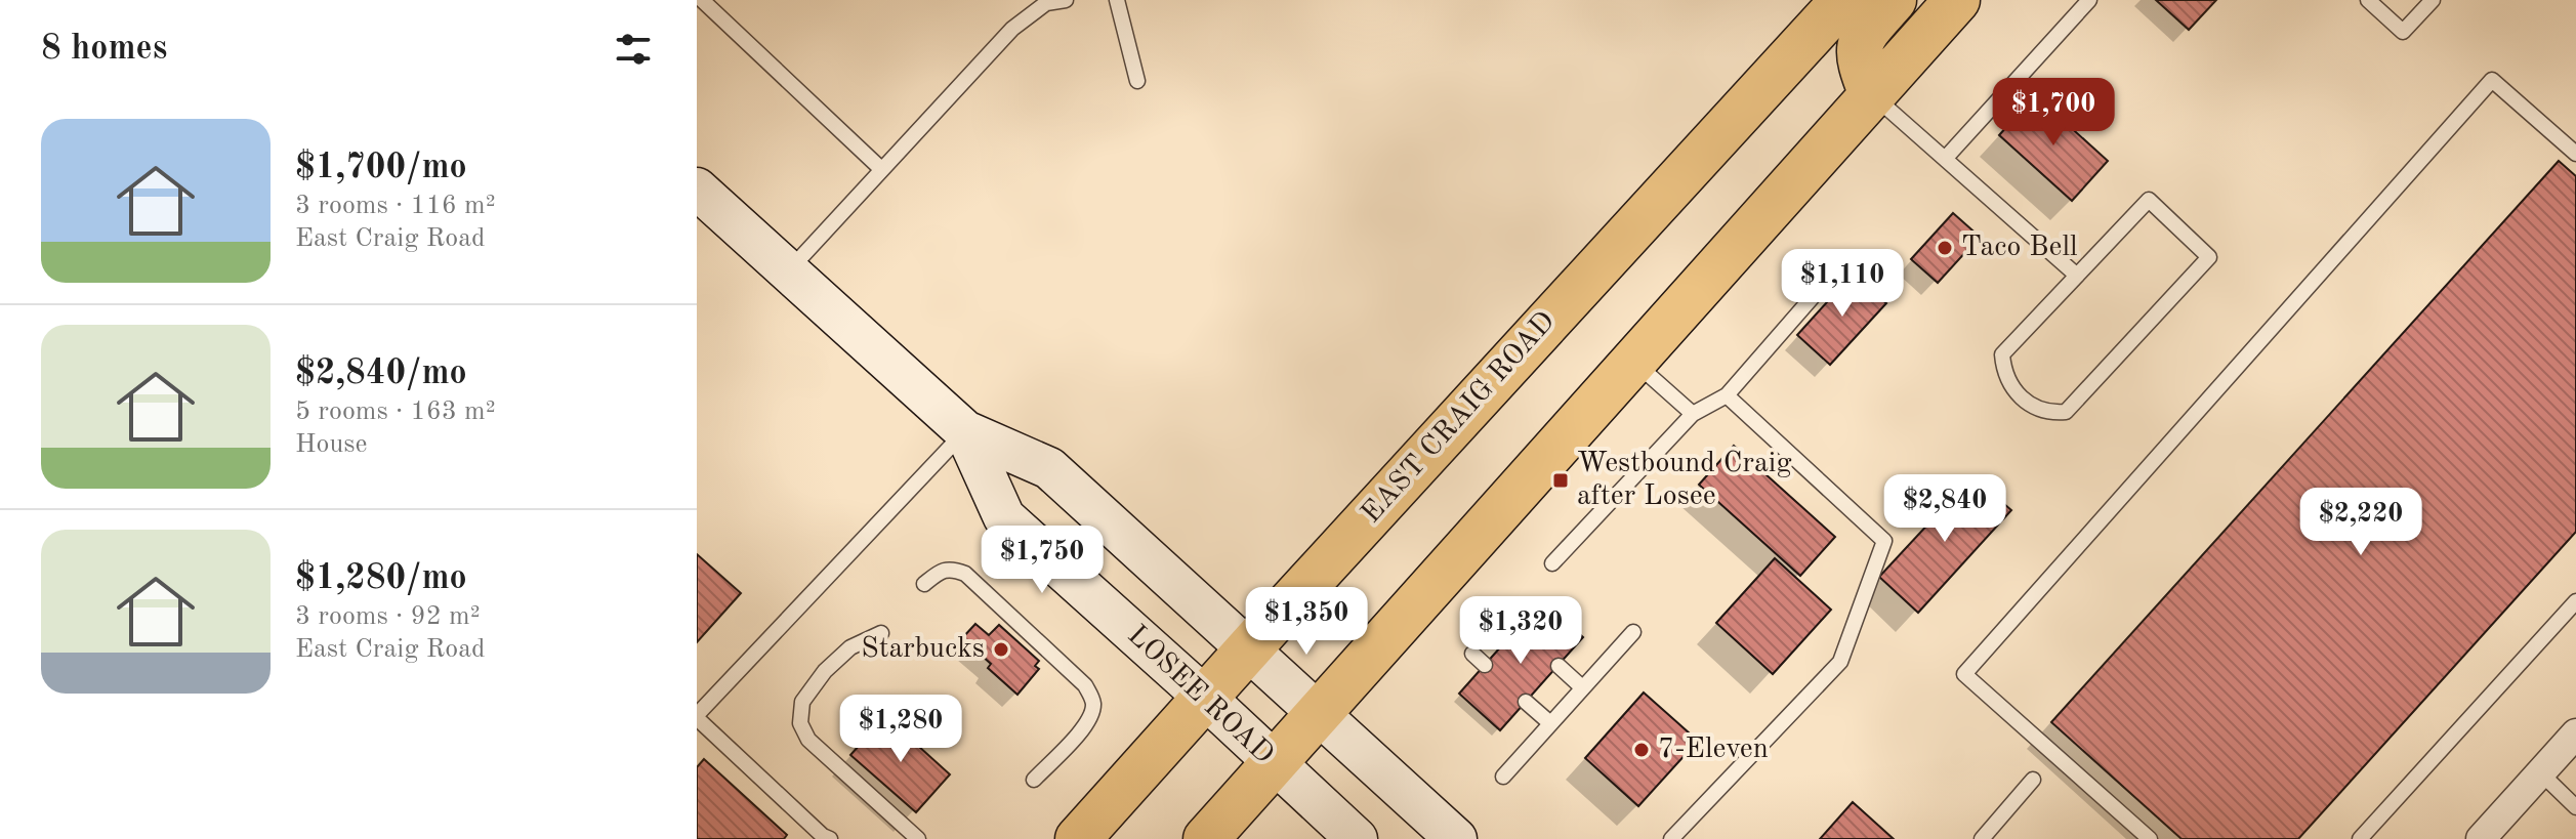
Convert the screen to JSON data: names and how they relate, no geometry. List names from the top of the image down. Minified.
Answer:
{"streets":{"main road":["EAST CRAIG ROAD","LOSEE ROAD"]},"crossings":[["EAST CRAIG ROAD","LOSEE ROAD"]],"places":{"other":["Taco Bell","Starbucks","7-Eleven"],"transit":["Westbound Craig after Losee"]},"page":{"heading":"8 homes","price":["$1,700","$1,110","$2,840","$2,220","$1,750","$1,350","$1,320","$1,280"],"list":[{"name":"$1,700/mo","note":"3 rooms · 116 m² · East Craig Road"},{"name":"$2,840/mo","note":"5 rooms · 163 m² · House"},{"name":"$1,280/mo","note":"3 rooms · 92 m² · East Craig Road"}]}}
